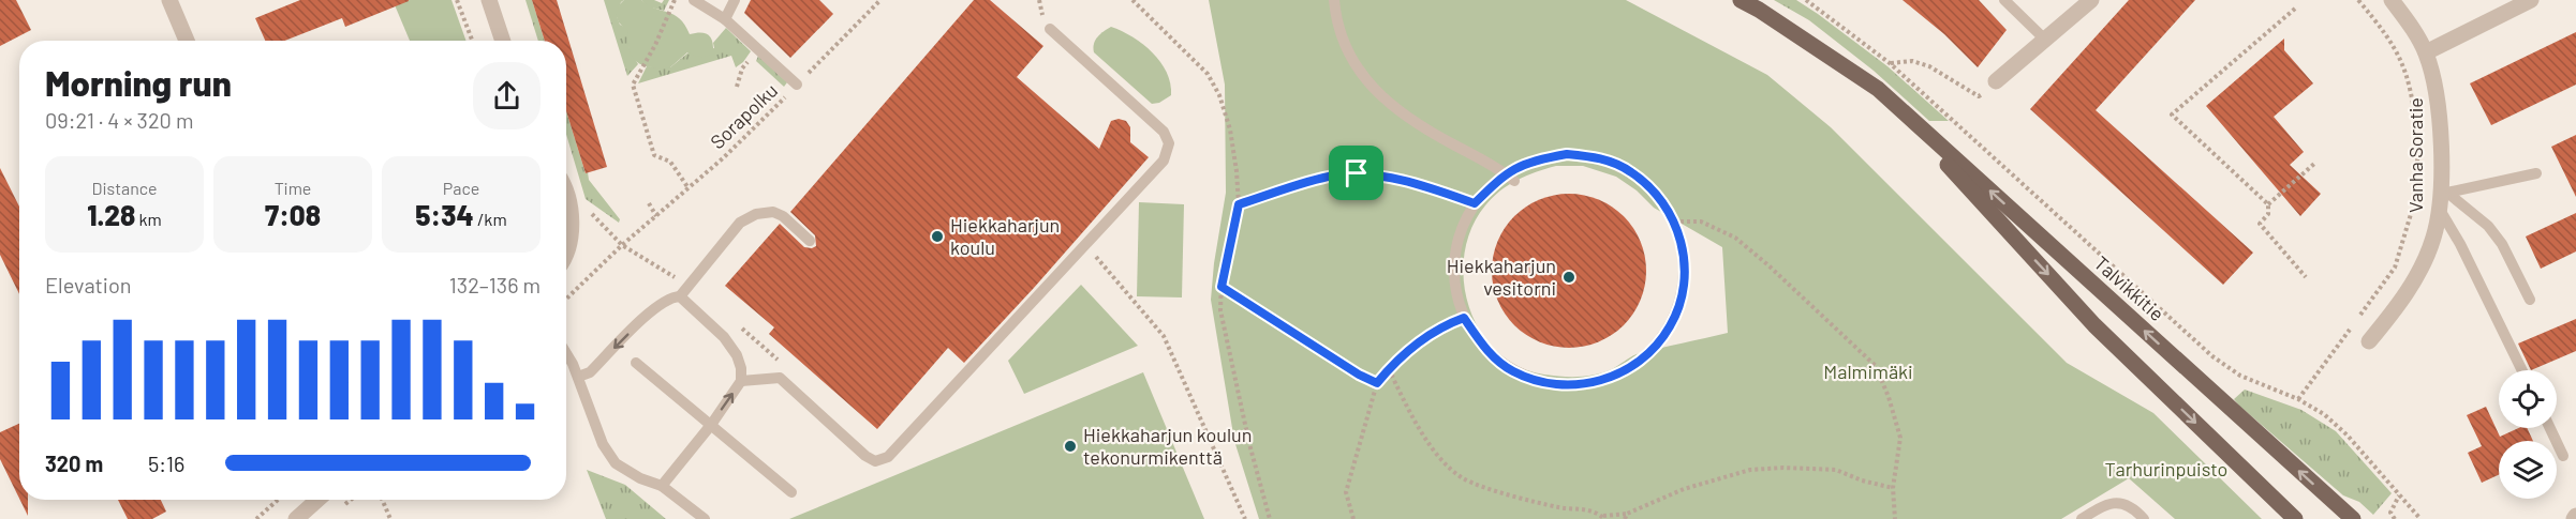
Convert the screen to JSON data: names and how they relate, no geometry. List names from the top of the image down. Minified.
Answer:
{"streets":{"main road":["Talvikkitie"],"street":["Vanha Soratie"],"path":["Sorapolku"]},"parks":["Malmimäki","Tarhurinpuisto"],"places":["Hiekkaharjun koulu","Hiekkaharjun vesitorni","Hiekkaharjun koulun tekonurmikenttä"],"page":{"heading":["Morning run","09:21 · 4 × 320 m"],"stats":[["Distance","1.28 km"],["Time","7:08"],["Pace","5:34 /km"]],"chart":["Elevation","132–136 m"],"list":[{"name":"320 m","note":"5:16"}]}}
